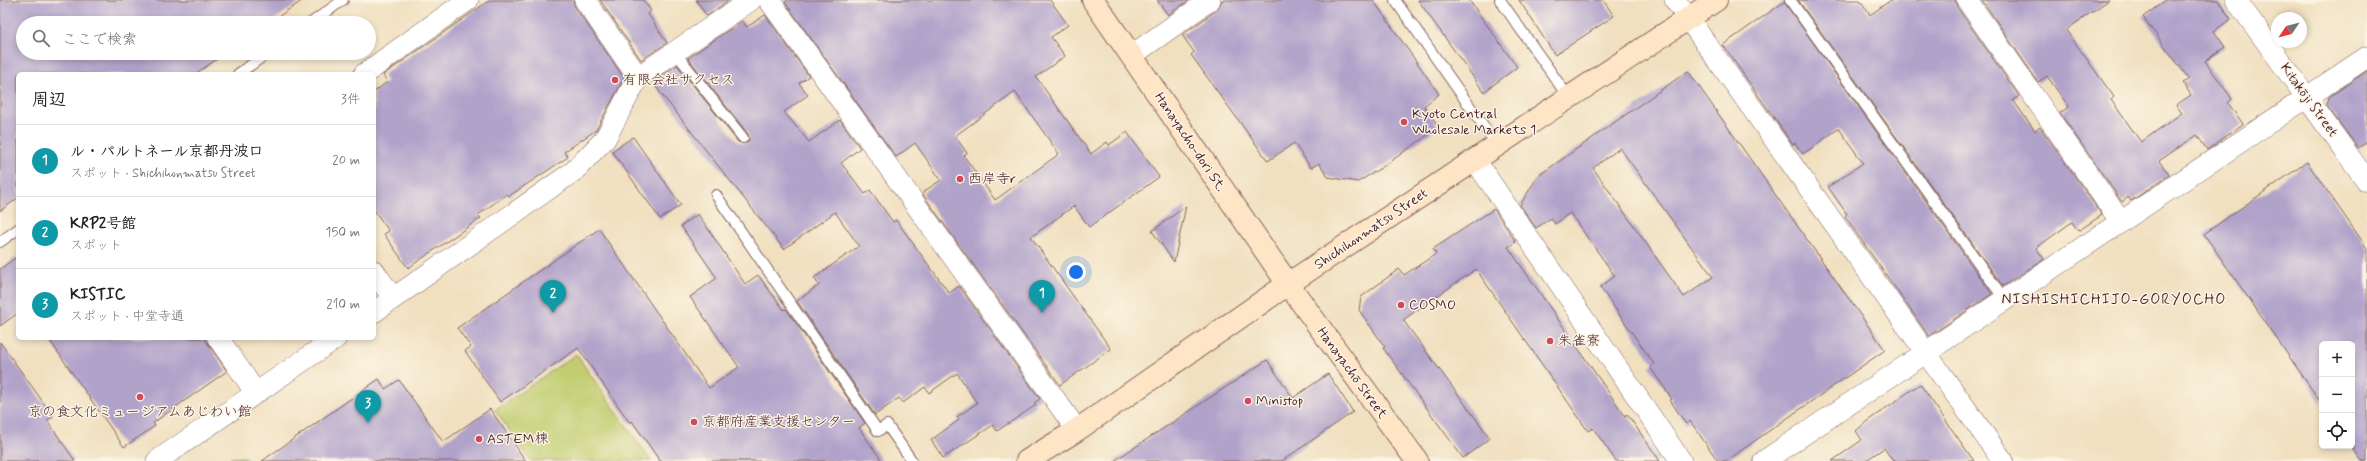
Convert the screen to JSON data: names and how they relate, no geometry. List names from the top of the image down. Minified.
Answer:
{"streets":{"street":["Kitakōji Street","Hanayacho-dori St.","Shichihonmatsu Street","Hanayachō Street"]},"crossings":[["Hanayacho-dori St.","Shichihonmatsu Street"],["Hanayacho-dori St.","Hanayachō Street"],["Shichihonmatsu Street","Hanayachō Street"]],"districts":["NISHISHICHIJO-GORYOCHO"],"places":["有限会社サクセス","Kyoto Central Wholesale Markets 1","西岸寺r","COSMO","朱雀寮","京の食文化ミュージアムあじわい館","Ministop","京都府産業支援センター","ASTEM棟"],"north":"bottom left","page":{"search":"ここで検索","heading":["周辺","3件"],"list":[{"mark":"1","name":"ル・パルトネール京都丹波口","note":"スポット · Shichihonmatsu Street","value":"20 m"},{"mark":"2","name":"KRP2号館","note":"スポット","value":"150 m"},{"mark":"3","name":"KISTIC","note":"スポット · 中堂寺通","value":"210 m"}],"pins":["1","2","3"],"map_buttons":["+","−"]}}
